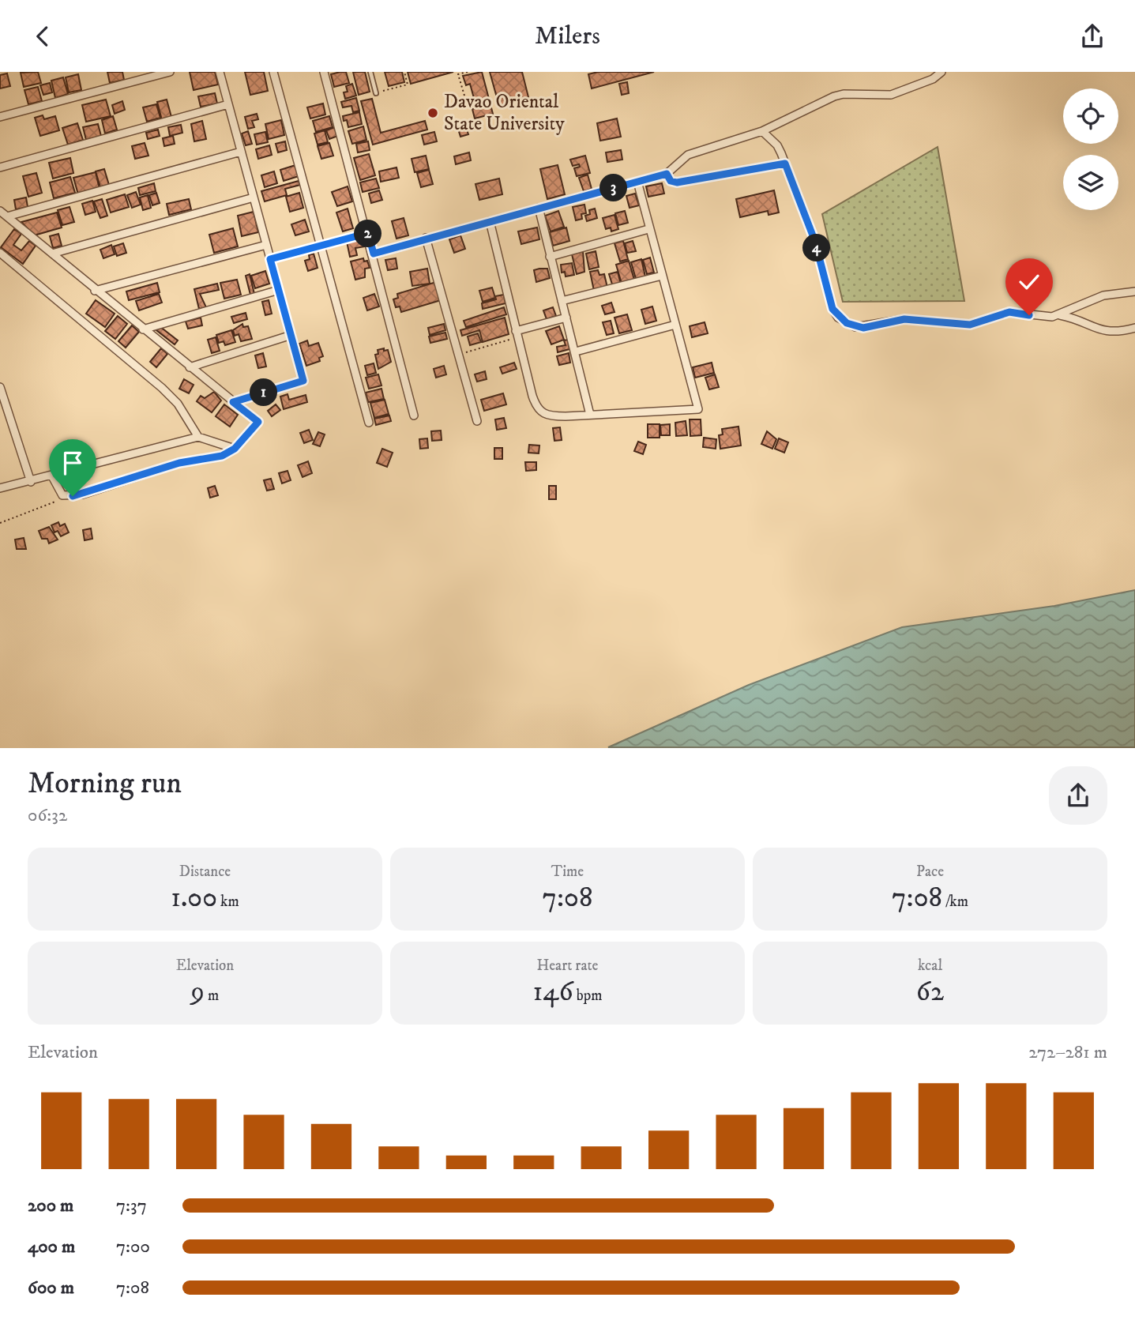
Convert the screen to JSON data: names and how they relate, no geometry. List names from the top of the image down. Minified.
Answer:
{"places":["Davao Oriental State University"],"page":{"header":"Milers","pins":["3","2","4","1"],"heading":["Morning run","06:32"],"stats":[["Distance","1.00 km"],["Time","7:08"],["Pace","7:08 /km"],["Elevation","9 m"],["Heart rate","146 bpm"],["kcal","62"]],"chart":["Elevation","272–281 m"],"list":[{"name":"200 m","note":"7:37"},{"name":"400 m","note":"7:00"},{"name":"600 m","note":"7:08"}]}}
